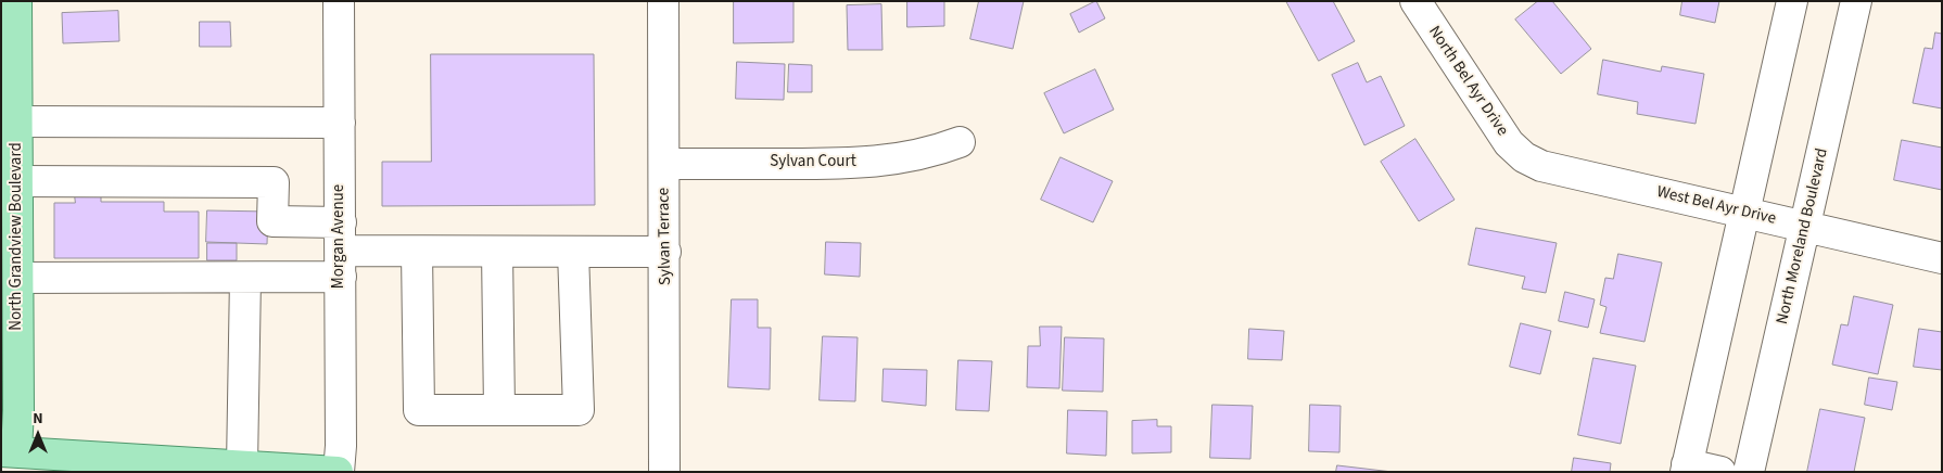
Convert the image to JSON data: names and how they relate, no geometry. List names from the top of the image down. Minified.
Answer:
{"streets":{"main road":["North Grandview Boulevard"],"street":["North Bel Ayr Drive","Sylvan Court","West Bel Ayr Drive","Morgan Avenue","Sylvan Terrace","North Moreland Boulevard"]},"crossings":[["North Bel Ayr Drive","West Bel Ayr Drive"],["Sylvan Court","Sylvan Terrace"],["West Bel Ayr Drive","North Moreland Boulevard"]],"north":"top"}
